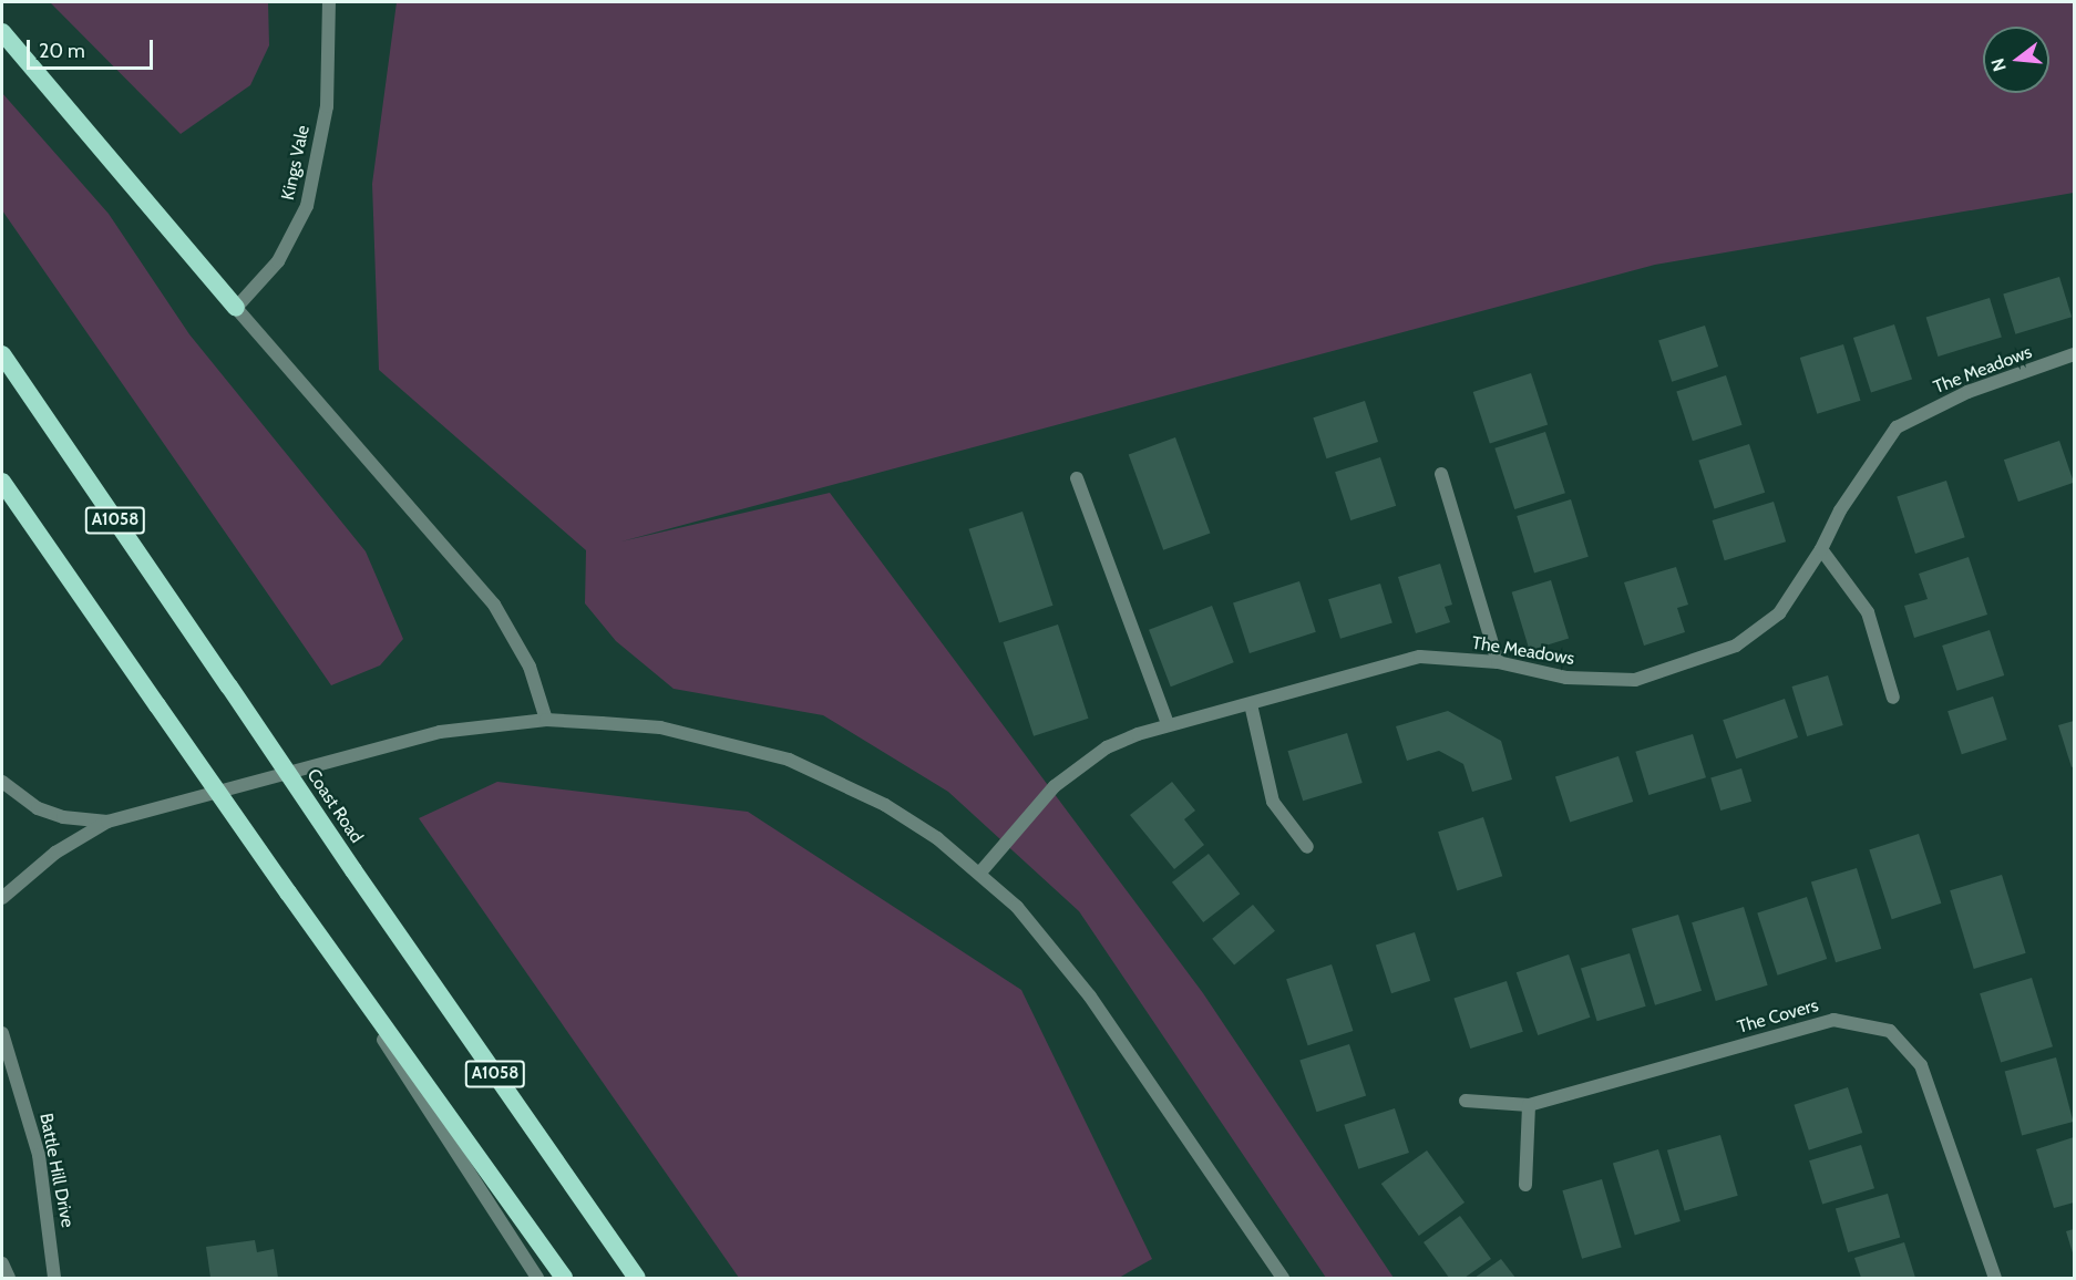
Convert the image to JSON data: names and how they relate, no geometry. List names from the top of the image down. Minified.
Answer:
{"streets":{"highway":["A1058","Coast Road"],"street":["Kings Vale","The Meadows","The Covers","Battle Hill Drive"]},"scale_bar":"20 m","north":"left"}
